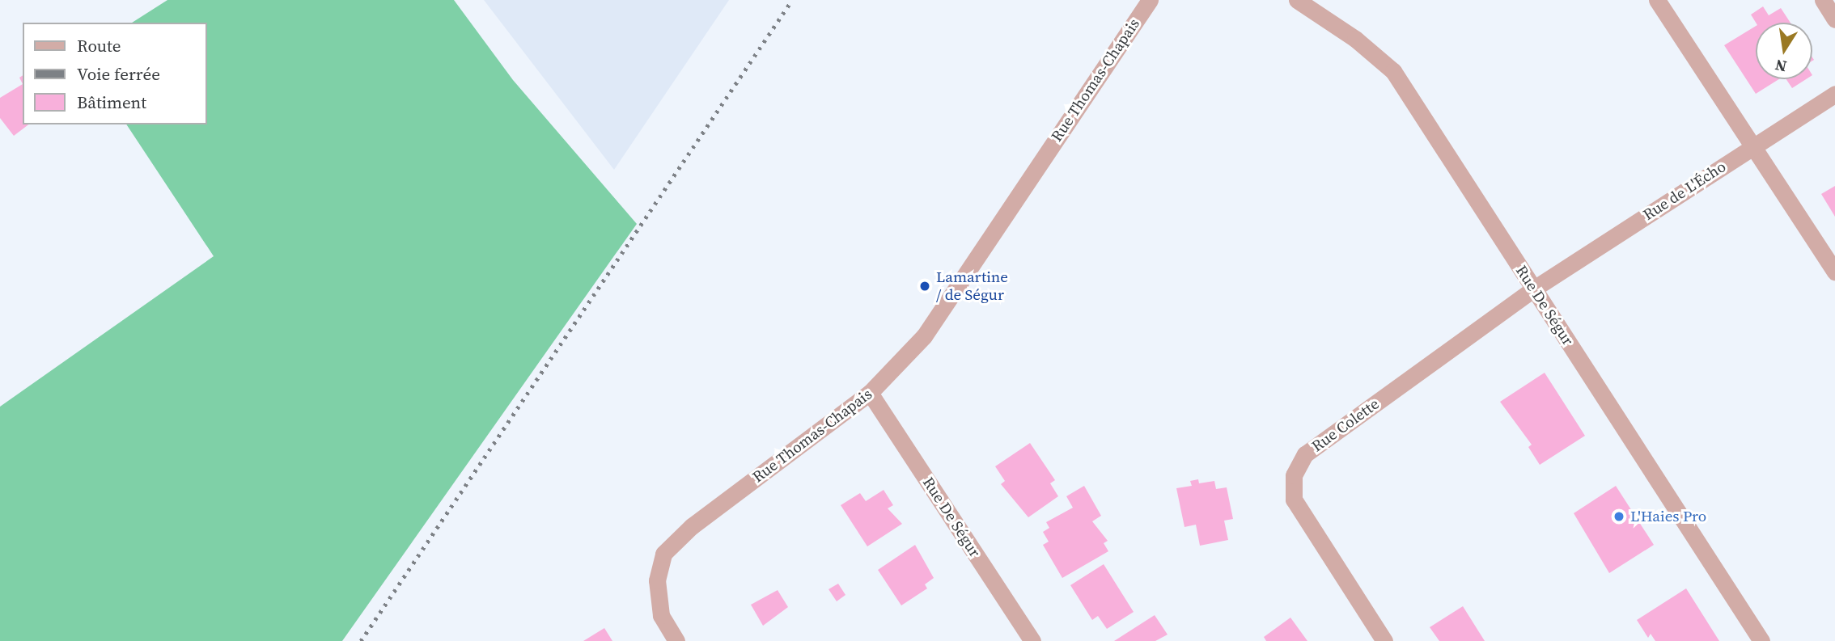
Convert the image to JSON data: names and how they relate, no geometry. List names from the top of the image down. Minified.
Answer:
{"streets":{"street":["Rue Thomas-Chapais","Rue de L'Écho","Rue De Ségur","Rue Colette"]},"crossings":[["Rue Thomas-Chapais","Rue De Ségur"],["Rue de L'Écho","Rue De Ségur"],["Rue de L'Écho","Rue Colette"],["Rue De Ségur","Rue Colette"]],"places":["Lamartine / de Ségur","L'Haies Pro"],"legend":["Route","Voie ferrée","Bâtiment"],"north":"bottom"}
